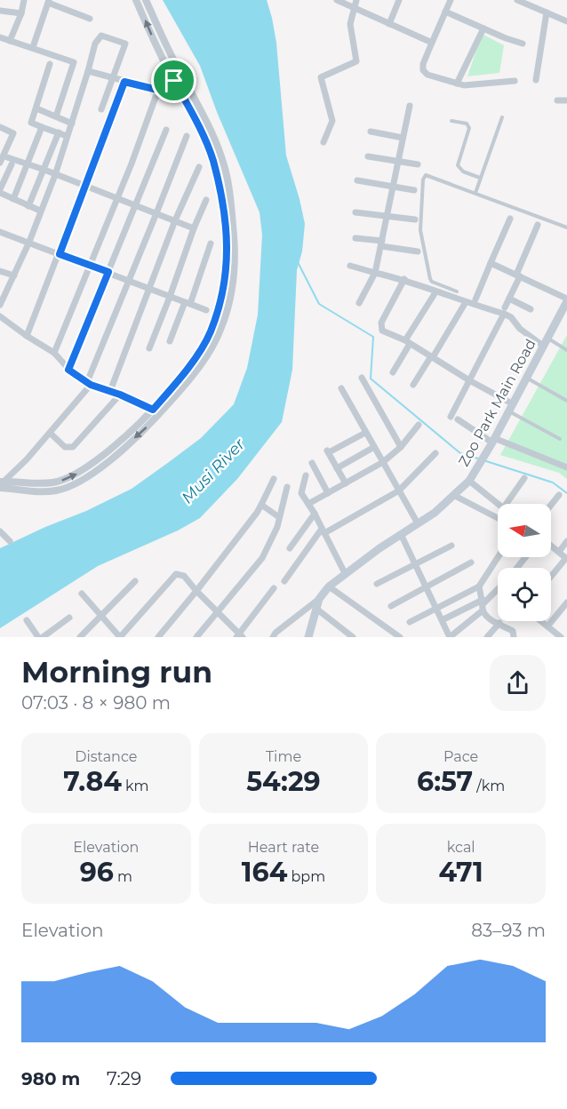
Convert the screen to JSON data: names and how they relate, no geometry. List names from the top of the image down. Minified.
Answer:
{"streets":{"main road":["Zoo Park Main Road"]},"water":["Musi River"],"north":"left","page":{"heading":["Morning run","07:03 · 8 × 980 m"],"stats":[["Distance","7.84 km"],["Time","54:29"],["Pace","6:57 /km"],["Elevation","96 m"],["Heart rate","164 bpm"],["kcal","471"]],"chart":["Elevation","83–93 m"],"list":[{"name":"980 m","note":"7:29"}]}}
